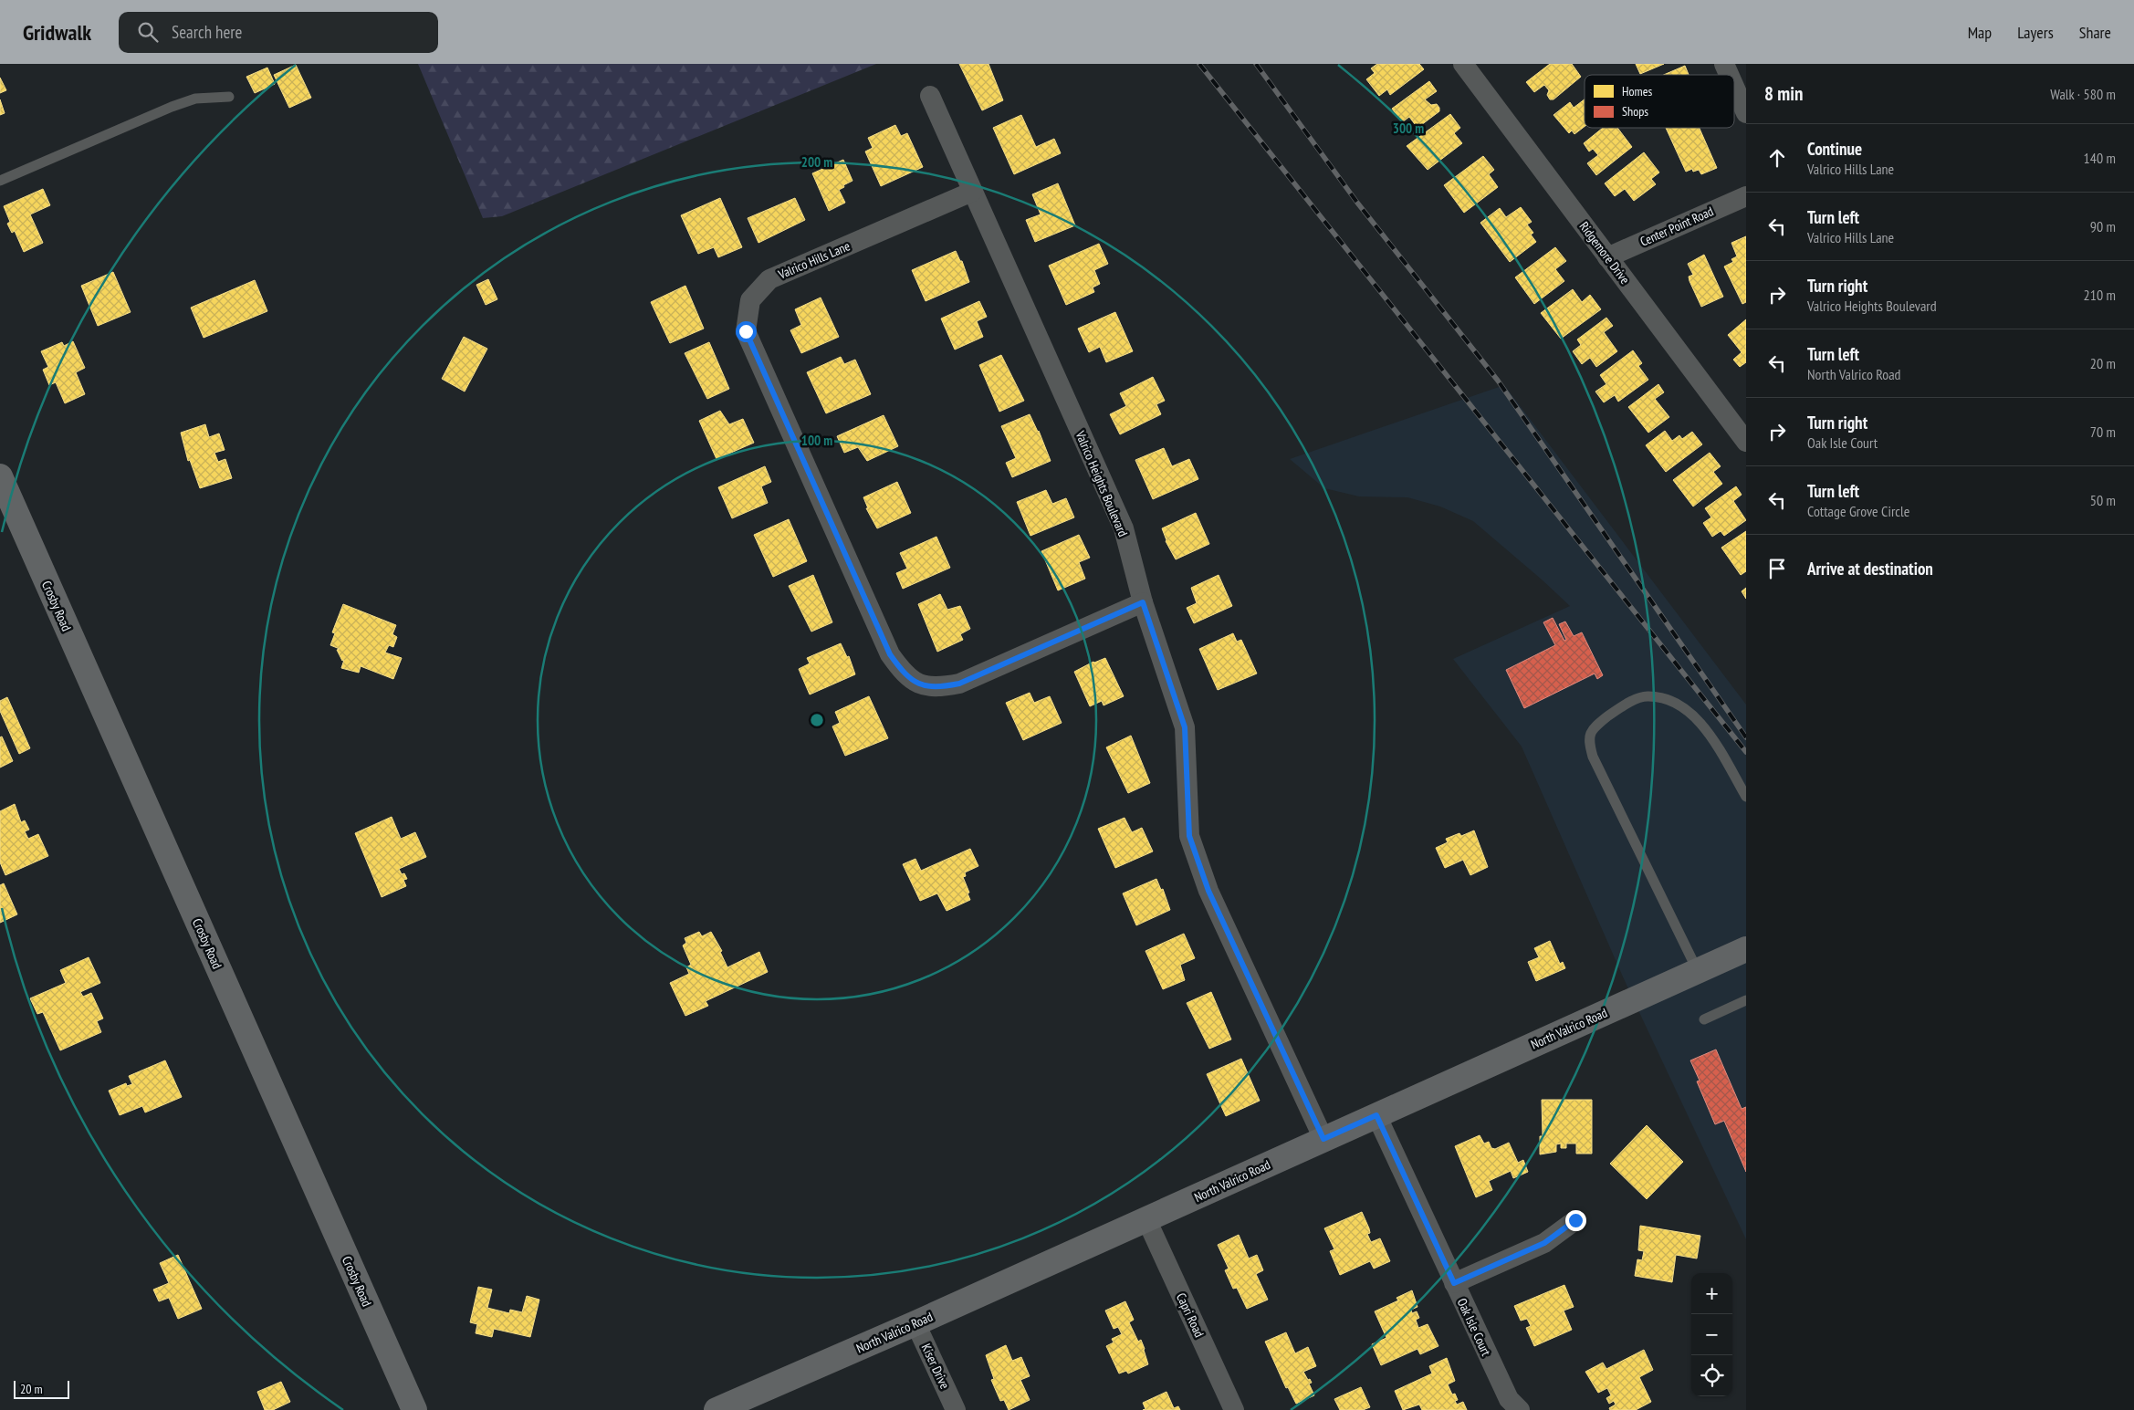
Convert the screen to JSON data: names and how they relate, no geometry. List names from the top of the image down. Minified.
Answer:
{"streets":{"street":["Center Point Road","Ridgemore Drive","Valrico Hills Lane","Valrico Heights Boulevard","Crosby Road","North Valrico Road","Capri Road","Oak Isle Court","Kiser Drive"]},"crossings":[["Center Point Road","Ridgemore Drive"],["Valrico Hills Lane","Valrico Heights Boulevard"],["Valrico Heights Boulevard","North Valrico Road"],["North Valrico Road","Capri Road"],["North Valrico Road","Oak Isle Court"],["North Valrico Road","Kiser Drive"]],"legend":["Homes","Shops"],"scale_bar":"20 m","page":{"header":"Gridwalk","search":"Search here","nav":["Map","Layers","Share"],"heading":["8 min","Walk · 580 m"],"list":[["Continue","Valrico Hills Lane","140 m"],["Turn left","Valrico Hills Lane","90 m"],["Turn right","Valrico Heights Boulevard","210 m"],["Turn left","North Valrico Road","20 m"],["Turn right","Oak Isle Court","70 m"],["Turn left","Cottage Grove Circle","50 m"],"Arrive at destination"],"map_buttons":["+","−"],"scale":"20 m"},"rings":["300 m","200 m","100 m"]}
